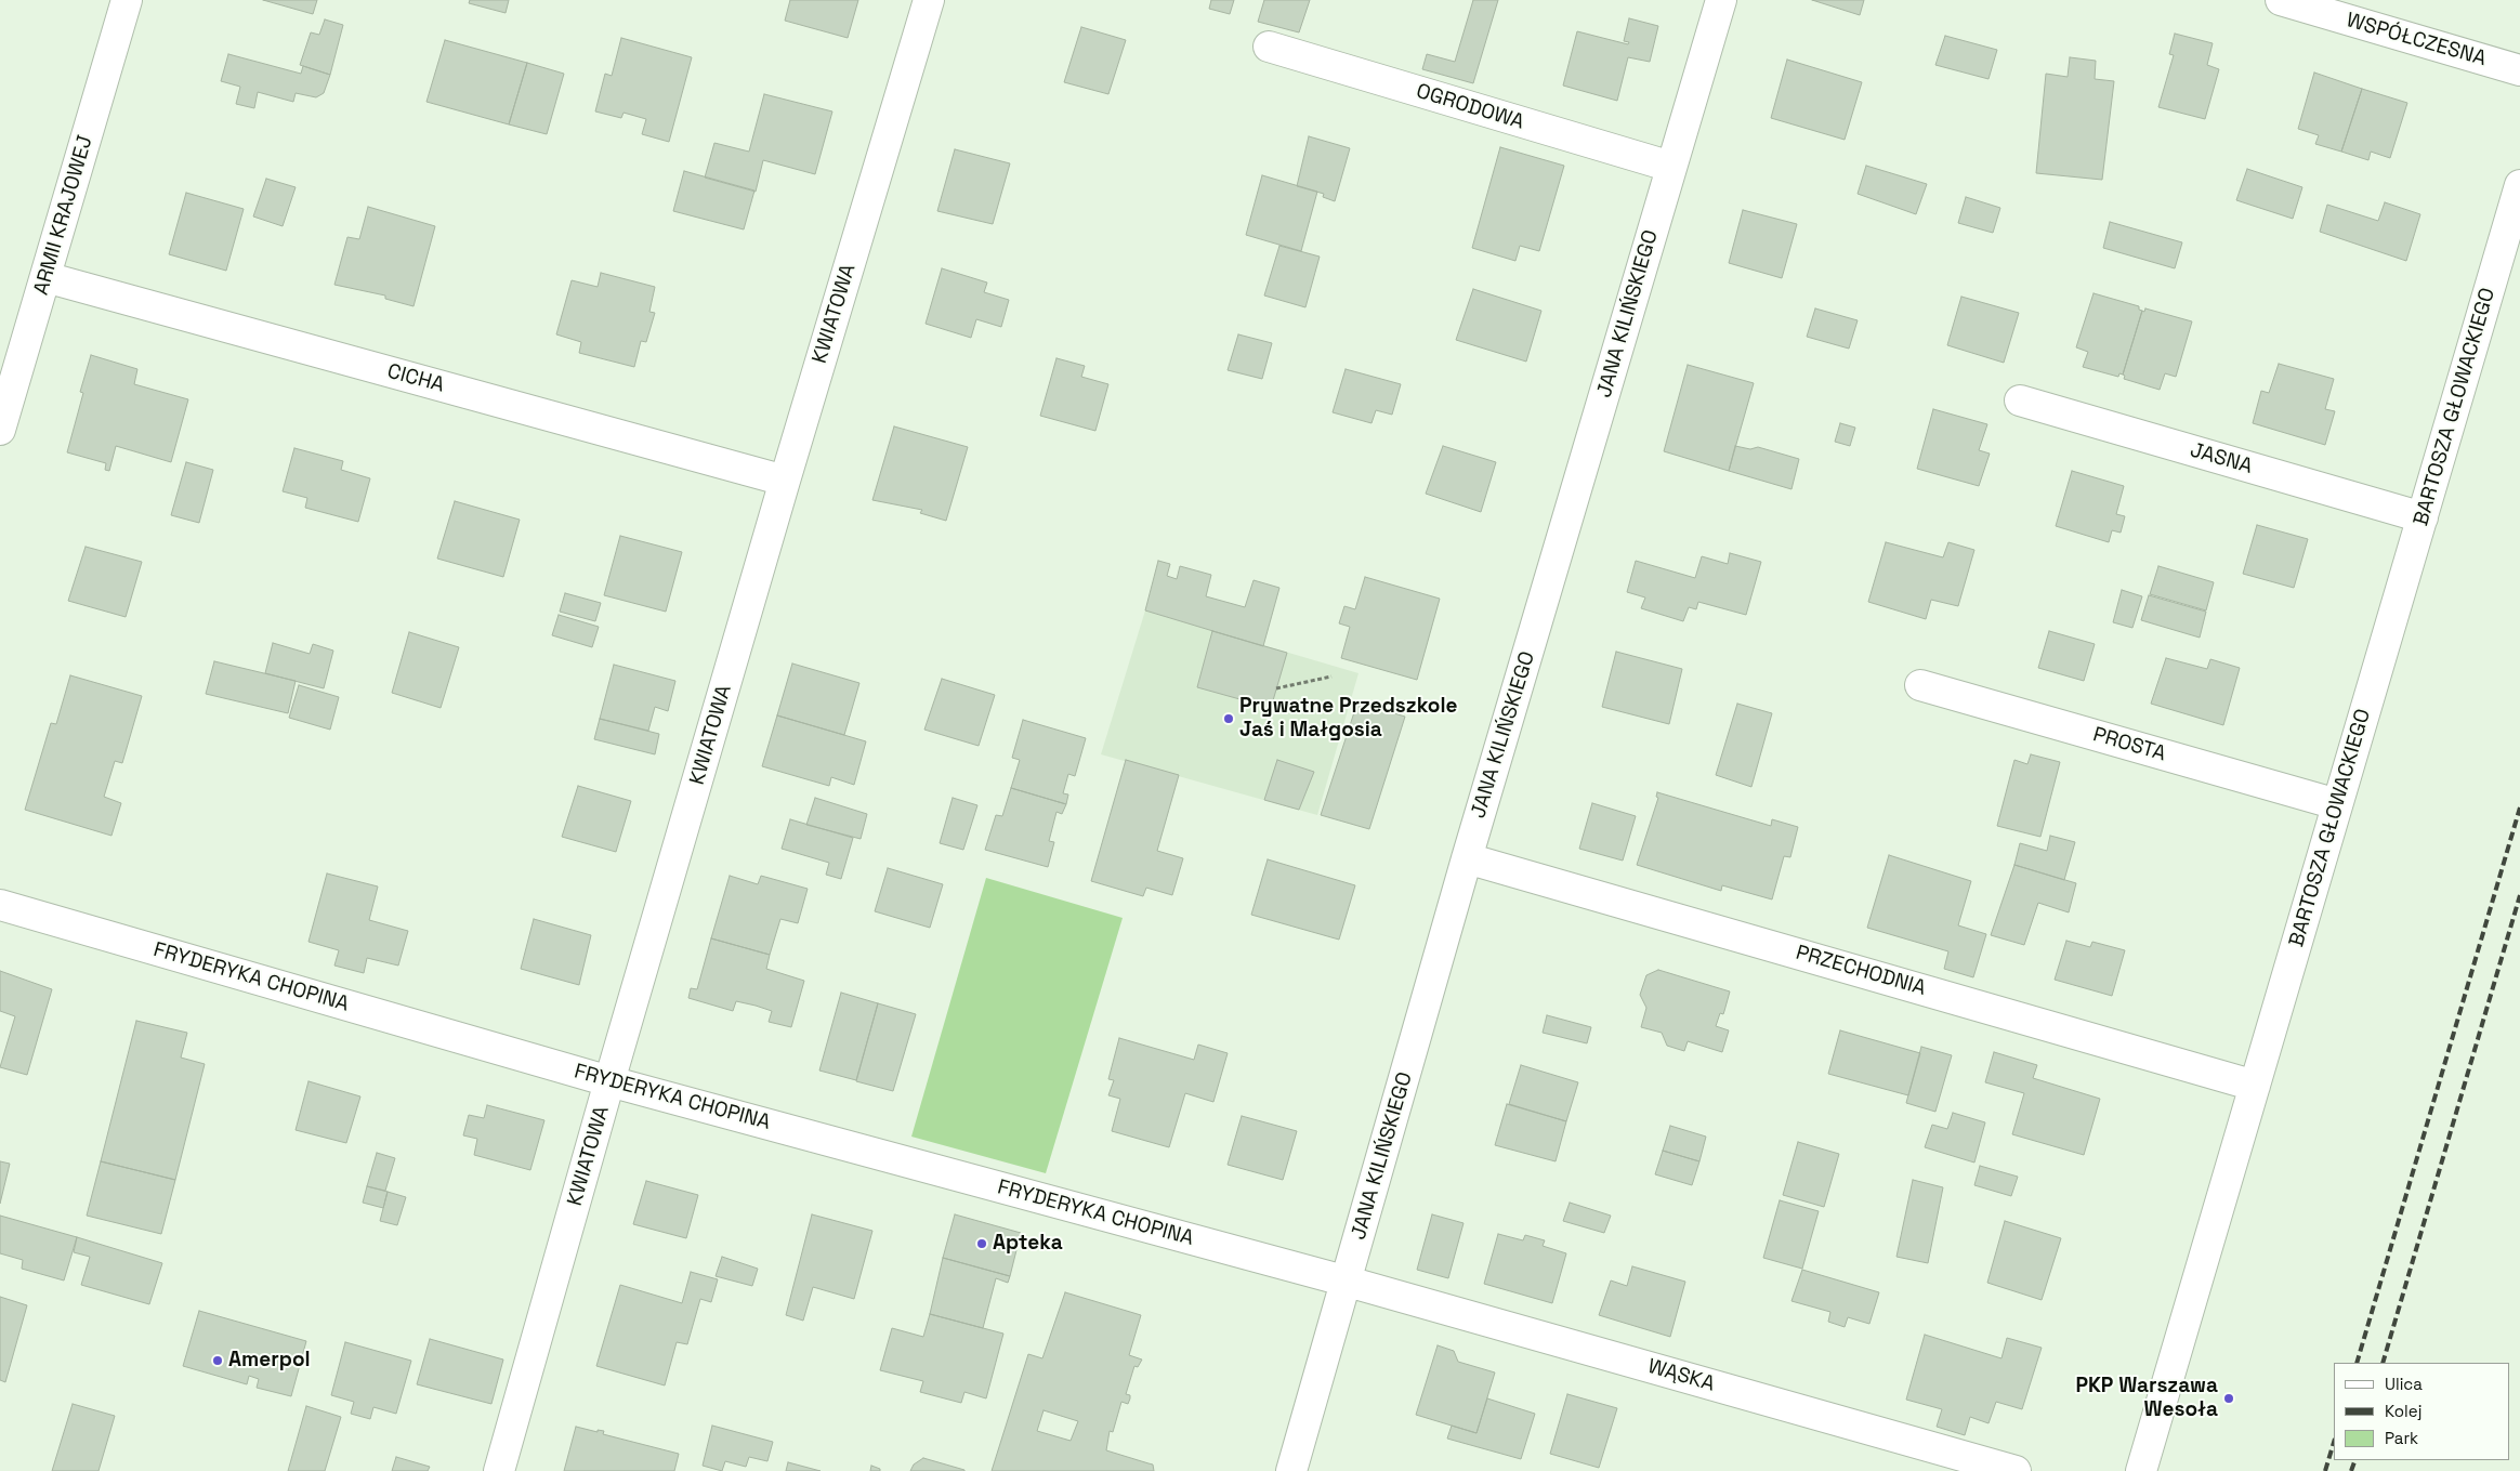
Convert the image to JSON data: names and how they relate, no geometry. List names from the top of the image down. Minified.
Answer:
{"streets":{"street":["WSPÓŁCZESNA","OGRODOWA","ARMII KRAJOWEJ","KWIATOWA","JANA KILIŃSKIEGO","CICHA","BARTOSZA GŁOWACKIEGO","JASNA","PROSTA","PRZECHODNIA","FRYDERYKA CHOPINA","WĄSKA"]},"crossings":[["OGRODOWA","JANA KILIŃSKIEGO"],["ARMII KRAJOWEJ","CICHA"],["KWIATOWA","CICHA"],["KWIATOWA","FRYDERYKA CHOPINA"],["JANA KILIŃSKIEGO","PRZECHODNIA"],["JANA KILIŃSKIEGO","FRYDERYKA CHOPINA"],["JANA KILIŃSKIEGO","WĄSKA"],["BARTOSZA GŁOWACKIEGO","JASNA"],["BARTOSZA GŁOWACKIEGO","PROSTA"],["BARTOSZA GŁOWACKIEGO","PRZECHODNIA"],["FRYDERYKA CHOPINA","WĄSKA"]],"places":["Prywatne Przedszkole Jaś i Małgosia","Apteka","Amerpol","PKP Warszawa Wesoła"],"legend":["Ulica","Kolej","Park"]}
